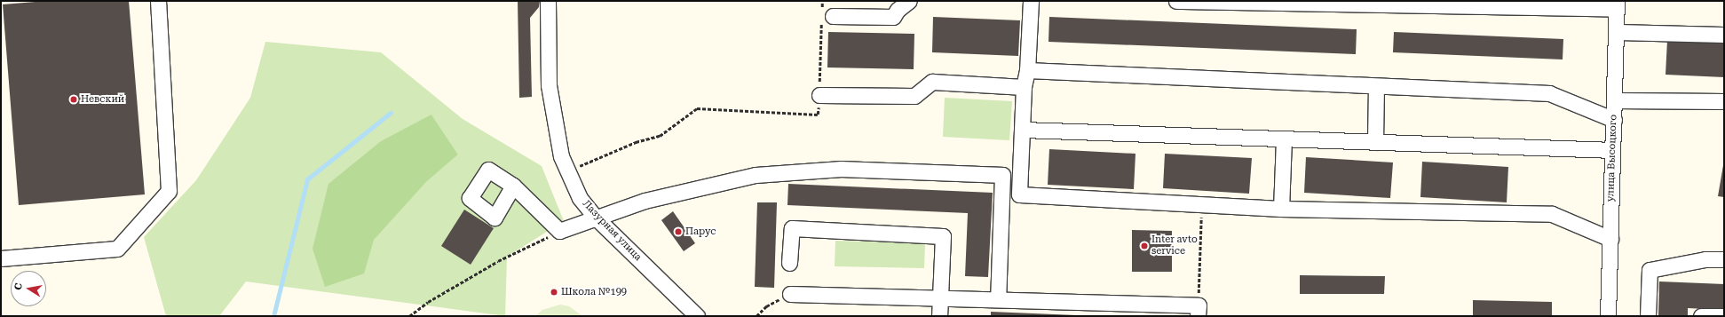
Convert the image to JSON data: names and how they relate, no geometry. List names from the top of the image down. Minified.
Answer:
{"streets":{"street":["улица Высоцкого","Лазурная улица"]},"places":["Невский","Парус","Inter avto service","Школа №199"],"north":"left"}
